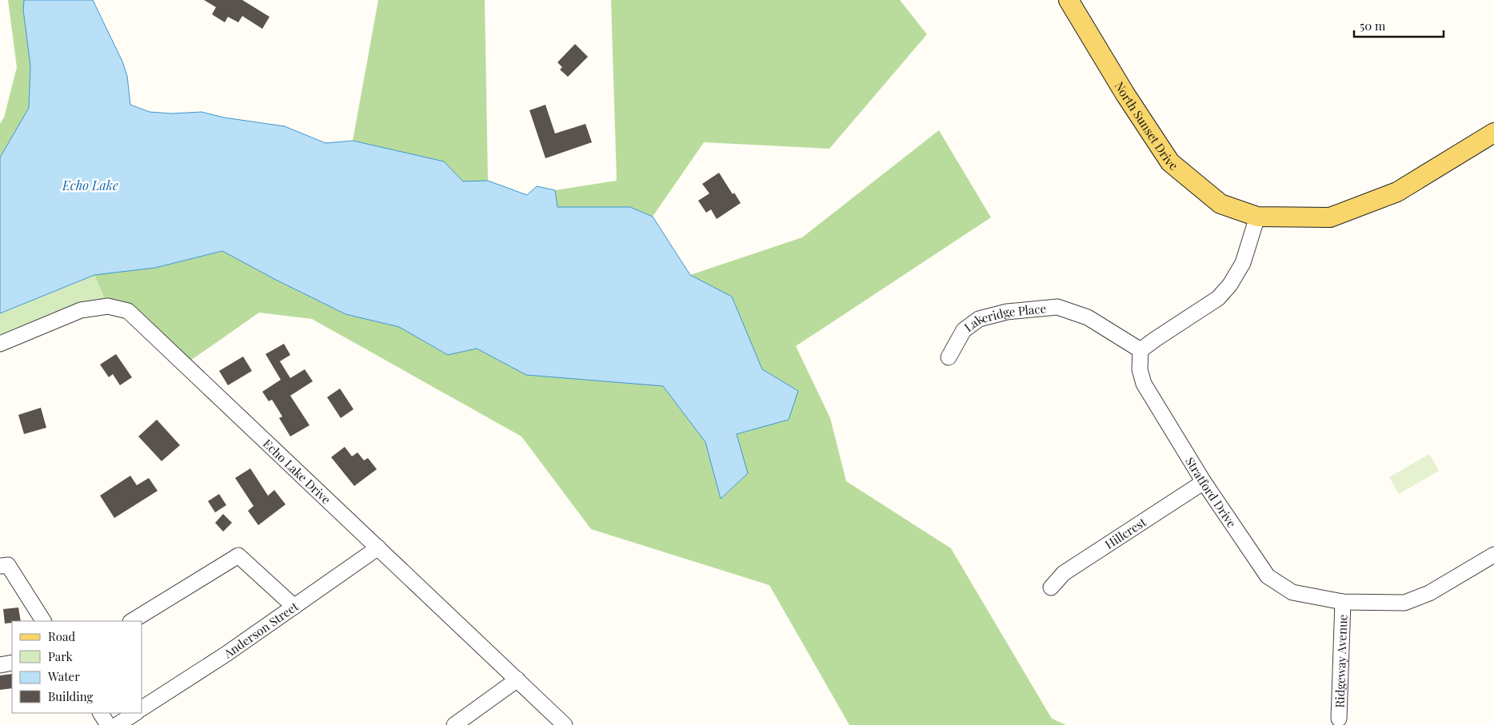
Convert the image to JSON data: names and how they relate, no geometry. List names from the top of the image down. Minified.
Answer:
{"streets":{"main road":["North Sunset Drive"],"street":["Lakeridge Place","Echo Lake Drive","Stratford Drive","Hillcrest","Anderson Street","Ridgeway Avenue"]},"crossings":[["Lakeridge Place","Stratford Drive"],["Echo Lake Drive","Anderson Street"],["Stratford Drive","Hillcrest"],["Stratford Drive","Ridgeway Avenue"]],"water":["Echo Lake"],"legend":["Road","Park","Water","Building"],"scale_bar":"50 m"}
